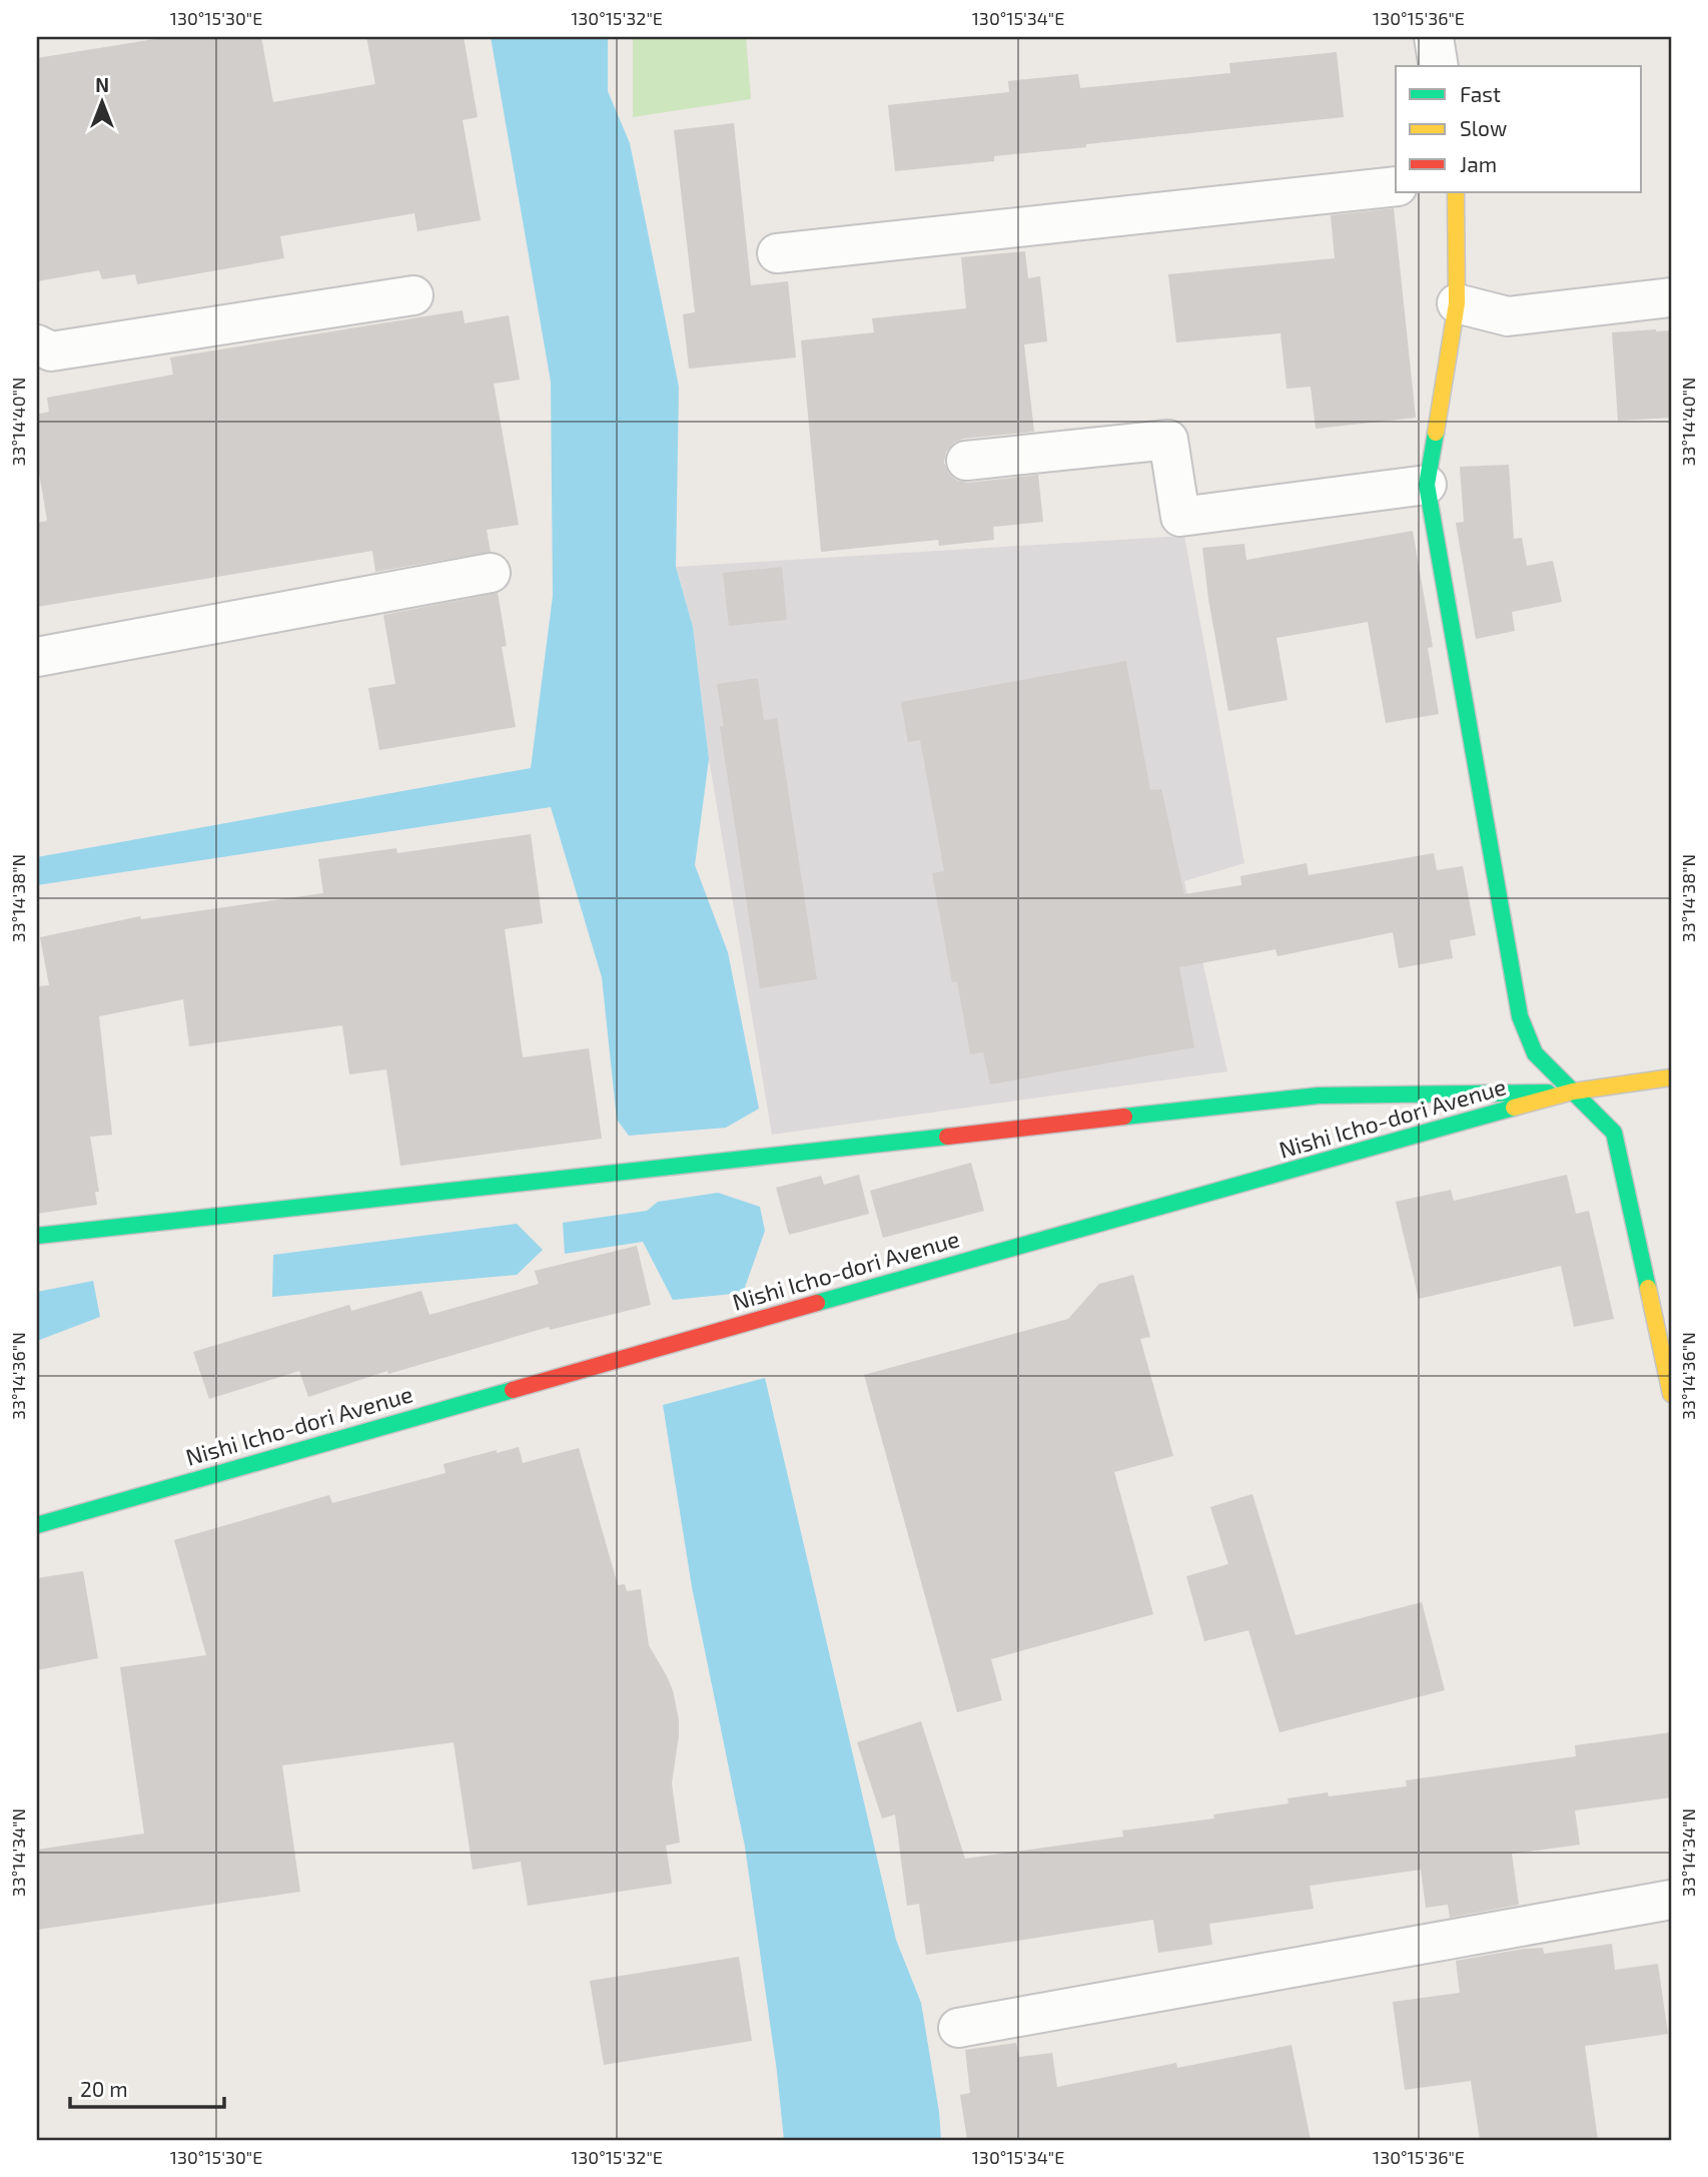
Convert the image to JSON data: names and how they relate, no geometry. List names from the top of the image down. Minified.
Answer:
{"streets":{"main road":["Nishi Icho-dori Avenue"]},"legend":["Fast","Slow","Jam"],"scale_bar":"20 m","north":"top","coordinates":["130°15'30\"E","130°15'32\"E","130°15'34\"E","130°15'36\"E","33°14'40\"N","33°14'38\"N","33°14'36\"N","33°14'34\"N"]}
